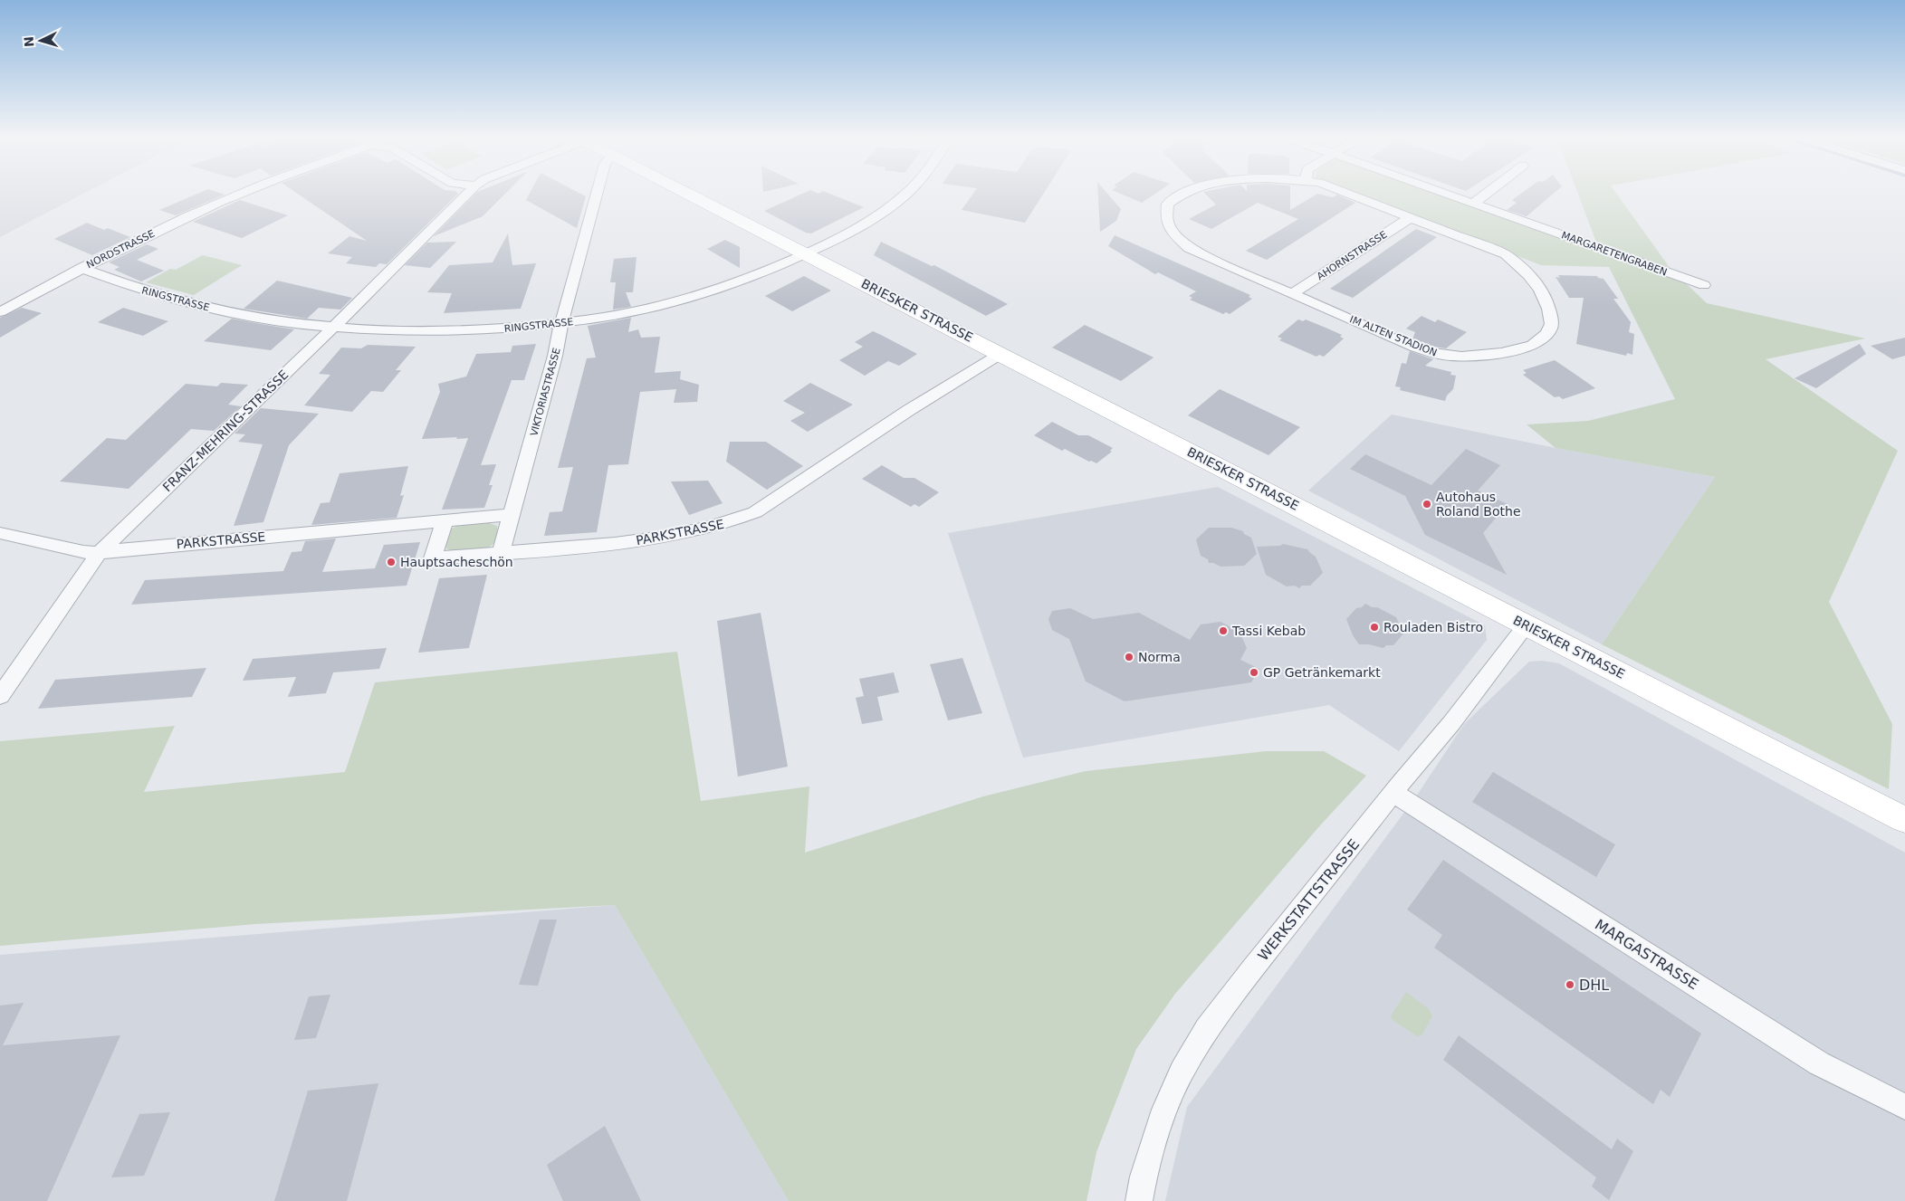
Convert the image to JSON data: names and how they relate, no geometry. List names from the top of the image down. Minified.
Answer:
{"streets":{"main road":["BRIESKER STRASSE"],"street":["NORDSTRASSE","MARGARETENGRABEN","AHORNSTRASSE","RINGSTRASSE","IM ALTEN STADION","VIKTORIASTRASSE","FRANZ-MEHRING-STRASSE","PARKSTRASSE","WERKSTATTSTRASSE","MARGASTRASSE"]},"crossings":[["NORDSTRASSE","RINGSTRASSE"],["AHORNSTRASSE","IM ALTEN STADION"],["RINGSTRASSE","BRIESKER STRASSE"],["RINGSTRASSE","VIKTORIASTRASSE"],["RINGSTRASSE","FRANZ-MEHRING-STRASSE"],["BRIESKER STRASSE","PARKSTRASSE"],["BRIESKER STRASSE","WERKSTATTSTRASSE"],["VIKTORIASTRASSE","PARKSTRASSE"],["FRANZ-MEHRING-STRASSE","PARKSTRASSE"],["WERKSTATTSTRASSE","MARGASTRASSE"]],"places":["Autohaus Roland Bothe","Hauptsacheschön","Rouladen Bistro","Tassi Kebab","Norma","GP Getränkemarkt","DHL"],"north":"left"}
